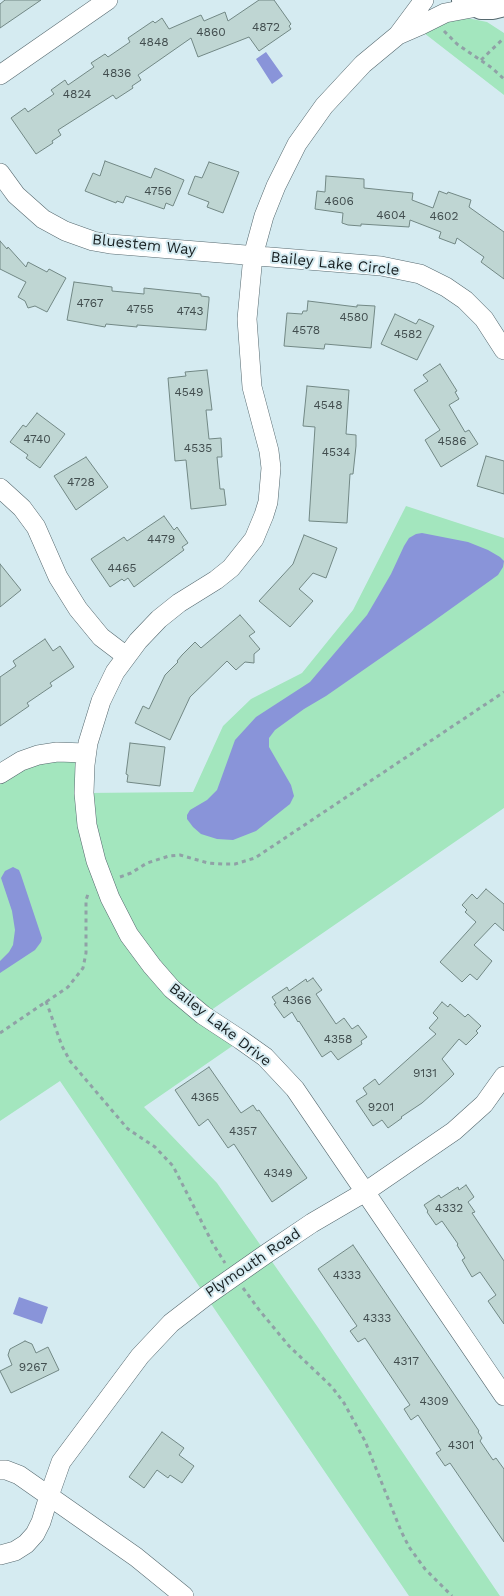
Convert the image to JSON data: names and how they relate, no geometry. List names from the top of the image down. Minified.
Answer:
{"streets":{"street":["Bluestem Way","Bailey Lake Circle","Bailey Lake Drive","Plymouth Road"]},"crossings":[["Bluestem Way","Bailey Lake Circle"],["Bluestem Way","Bailey Lake Drive"],["Bailey Lake Circle","Bailey Lake Drive"],["Bailey Lake Drive","Plymouth Road"]],"house_numbers":["4872","4860","4848","4836","4824","4756","4606","4604","4602","4767","4755","4743","4580","4578","4582","4549","4548","4740","4586","4535","4534","4728","4479","4465","4366","4358","9131","4365","9201","4357","4349","4332","4333","4333","4317","9267","4309","4301"]}
